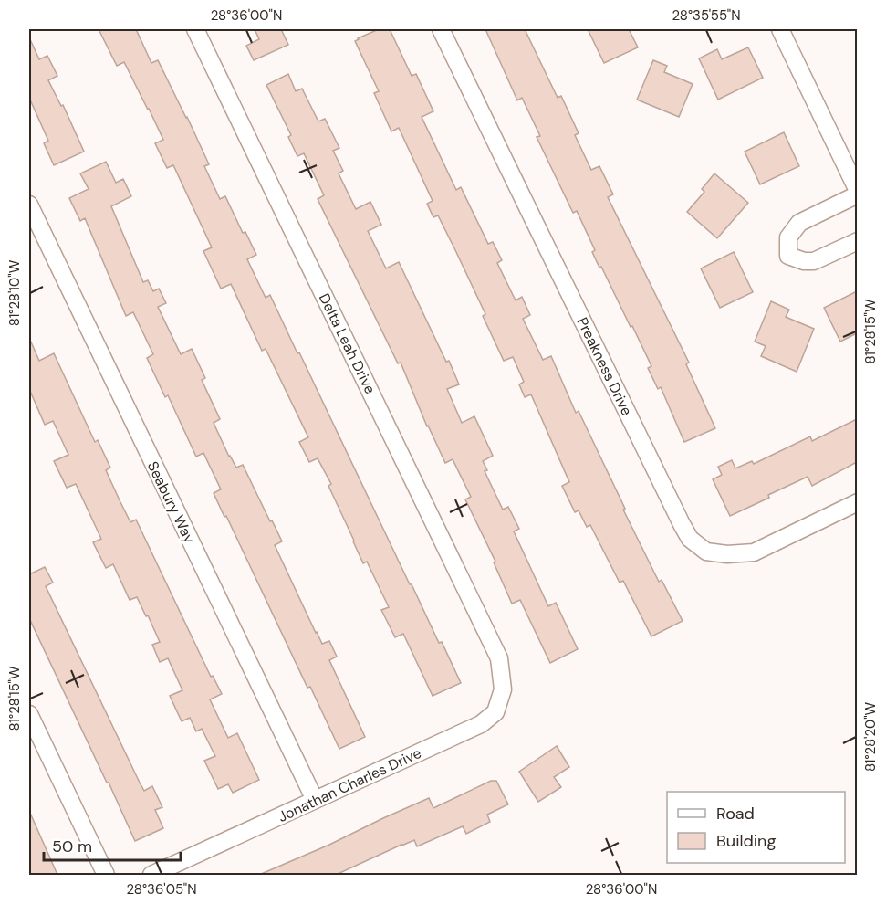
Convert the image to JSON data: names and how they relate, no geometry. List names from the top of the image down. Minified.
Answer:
{"streets":{"street":["Delta Leah Drive","Preakness Drive","Seabury Way","Jonathan Charles Drive"]},"crossings":[["Delta Leah Drive","Jonathan Charles Drive"],["Seabury Way","Jonathan Charles Drive"]],"legend":["Road","Building"],"scale_bar":"50 m","coordinates":["28°36'00\"N","28°35'55\"N","81°28'10\"W","81°28'15\"W","81°28'20\"W","28°36'05\"N"]}
